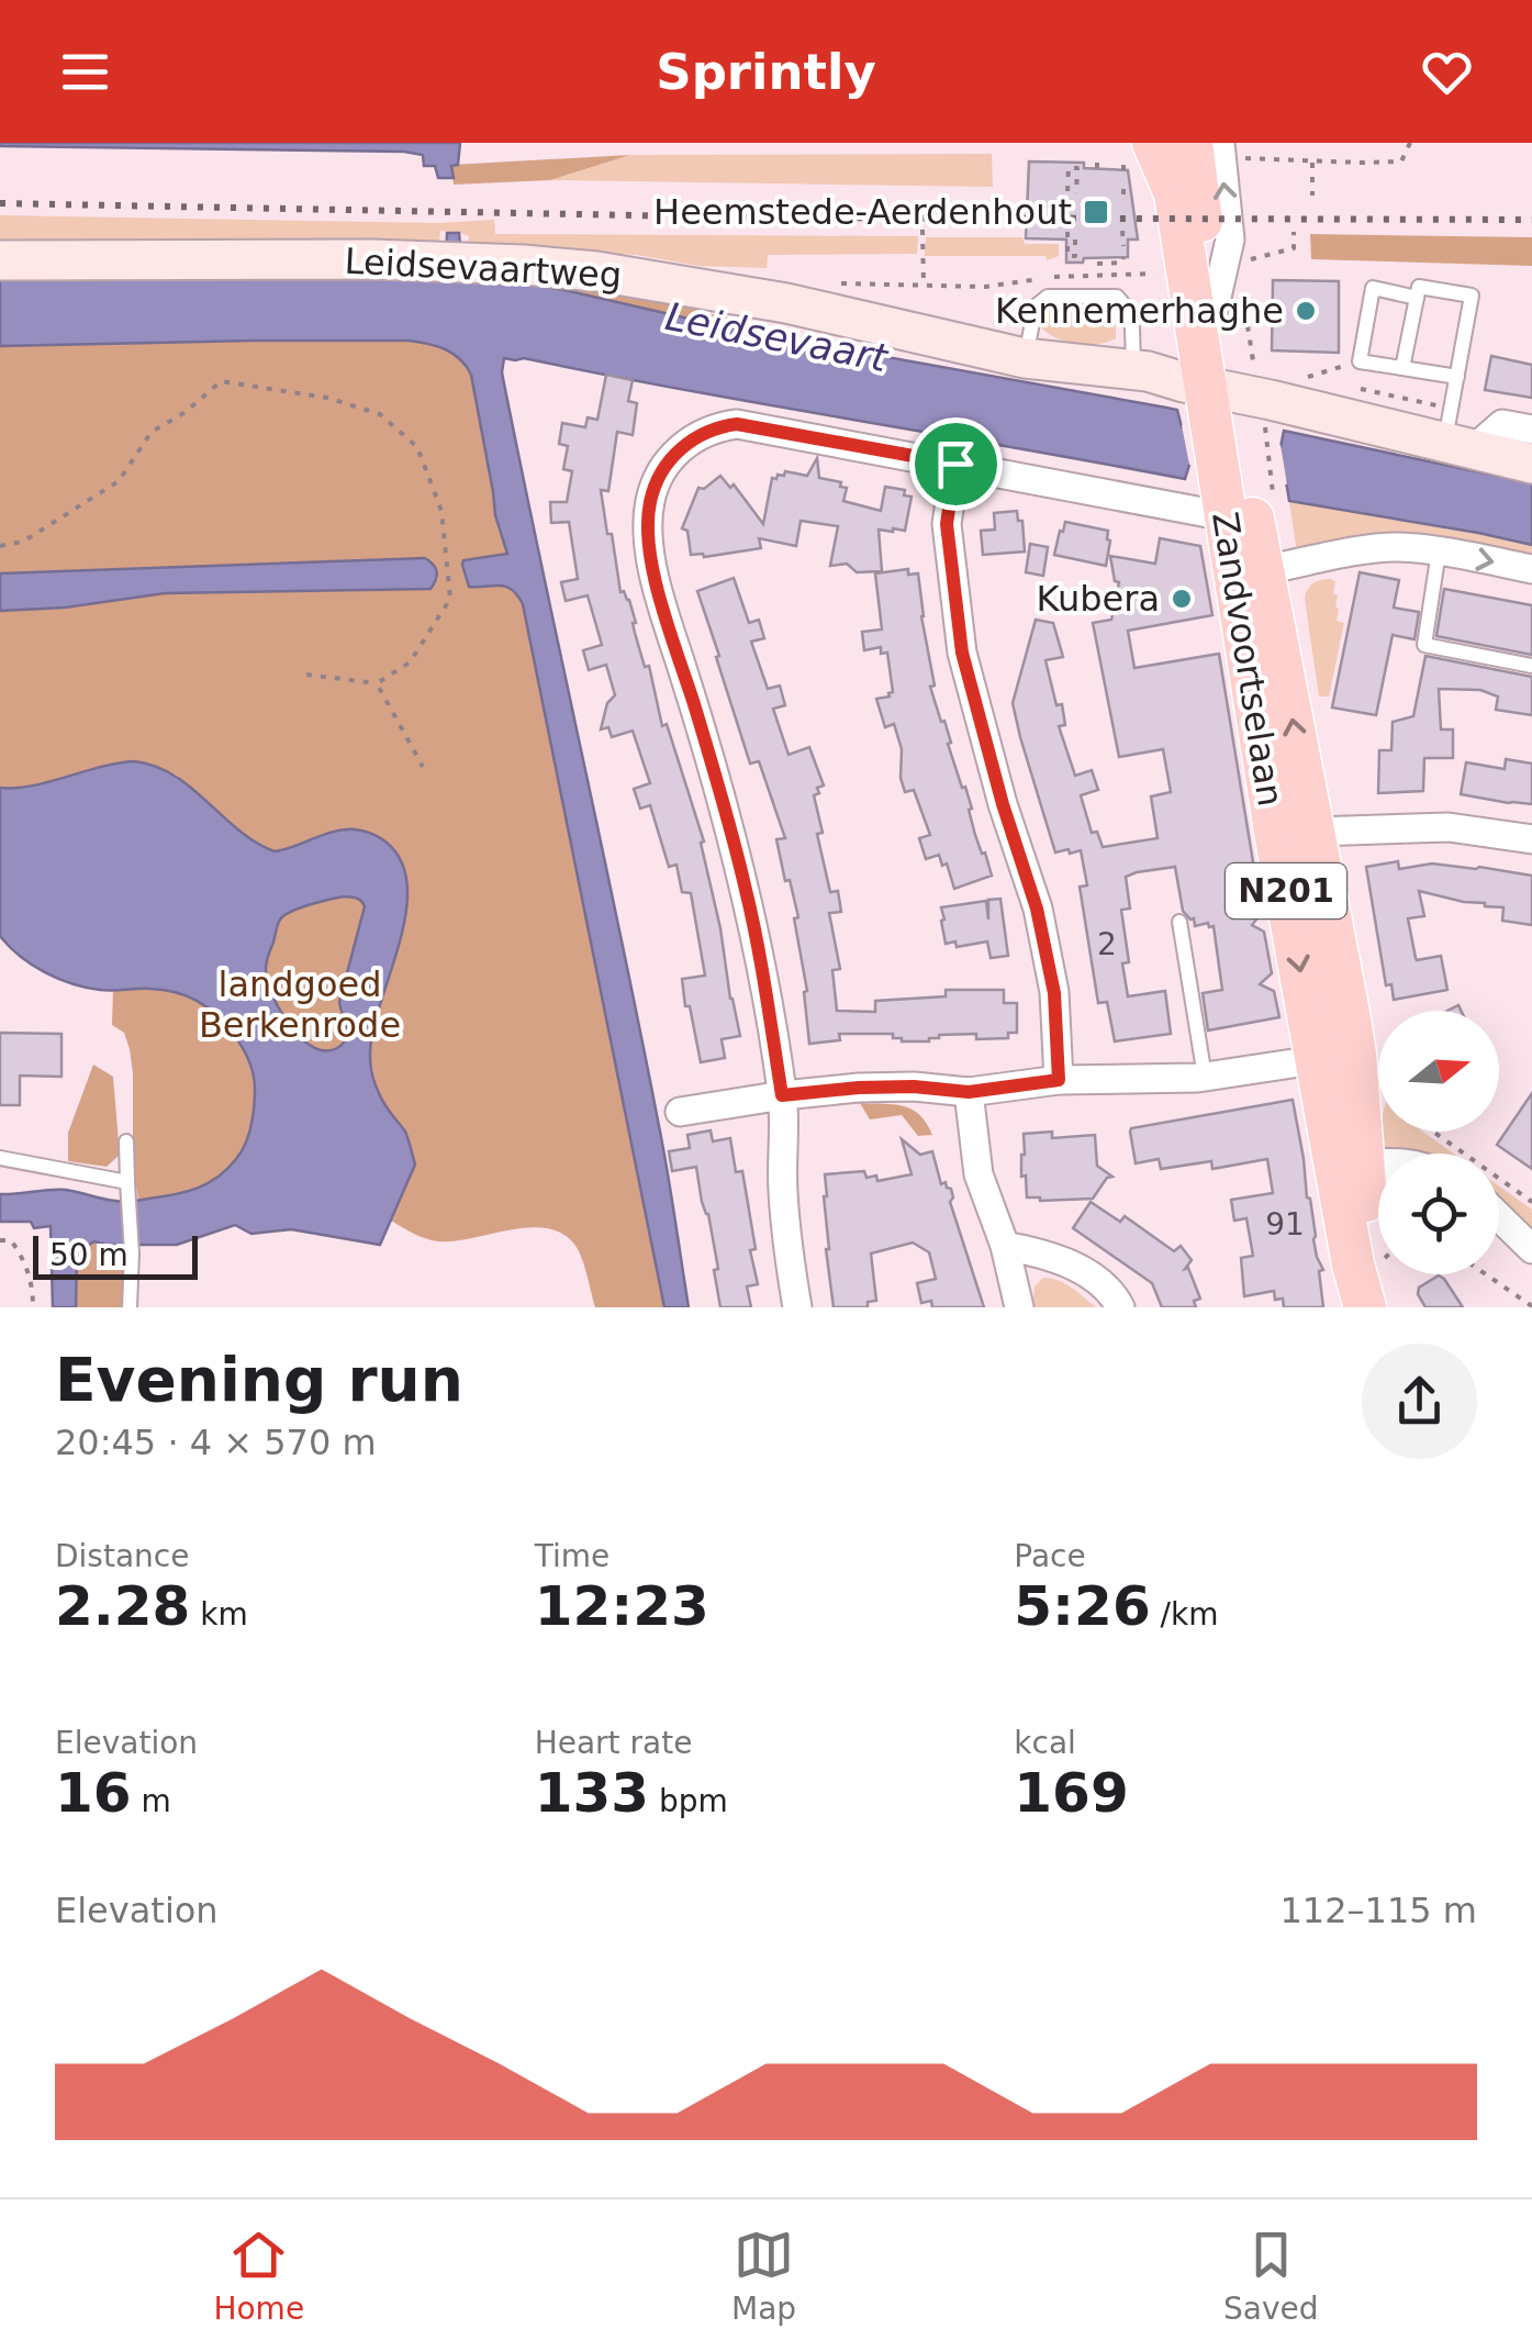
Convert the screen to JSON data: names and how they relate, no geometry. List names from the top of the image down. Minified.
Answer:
{"streets":{"main road":["Zandvoortselaan","N201"],"street":["Leidsevaartweg"]},"crossings":[["Leidsevaartweg","Zandvoortselaan"]],"water":["Leidsevaart"],"parks":["landgoed Berkenrode"],"places":{"transit":["Heemstede-Aerdenhout"],"other":["Kennemerhaghe","Kubera"]},"house_numbers":["2","91"],"scale_bar":"50 m","north":"right","page":{"header":"Sprintly","scale":"50 m","heading":["Evening run","20:45 · 4 × 570 m"],"stats":[["Distance","2.28 km"],["Time","12:23"],["Pace","5:26 /km"],["Elevation","16 m"],["Heart rate","133 bpm"],["kcal","169"]],"chart":["Elevation","112–115 m"],"tabs":["Home","Map","Saved"]}}
